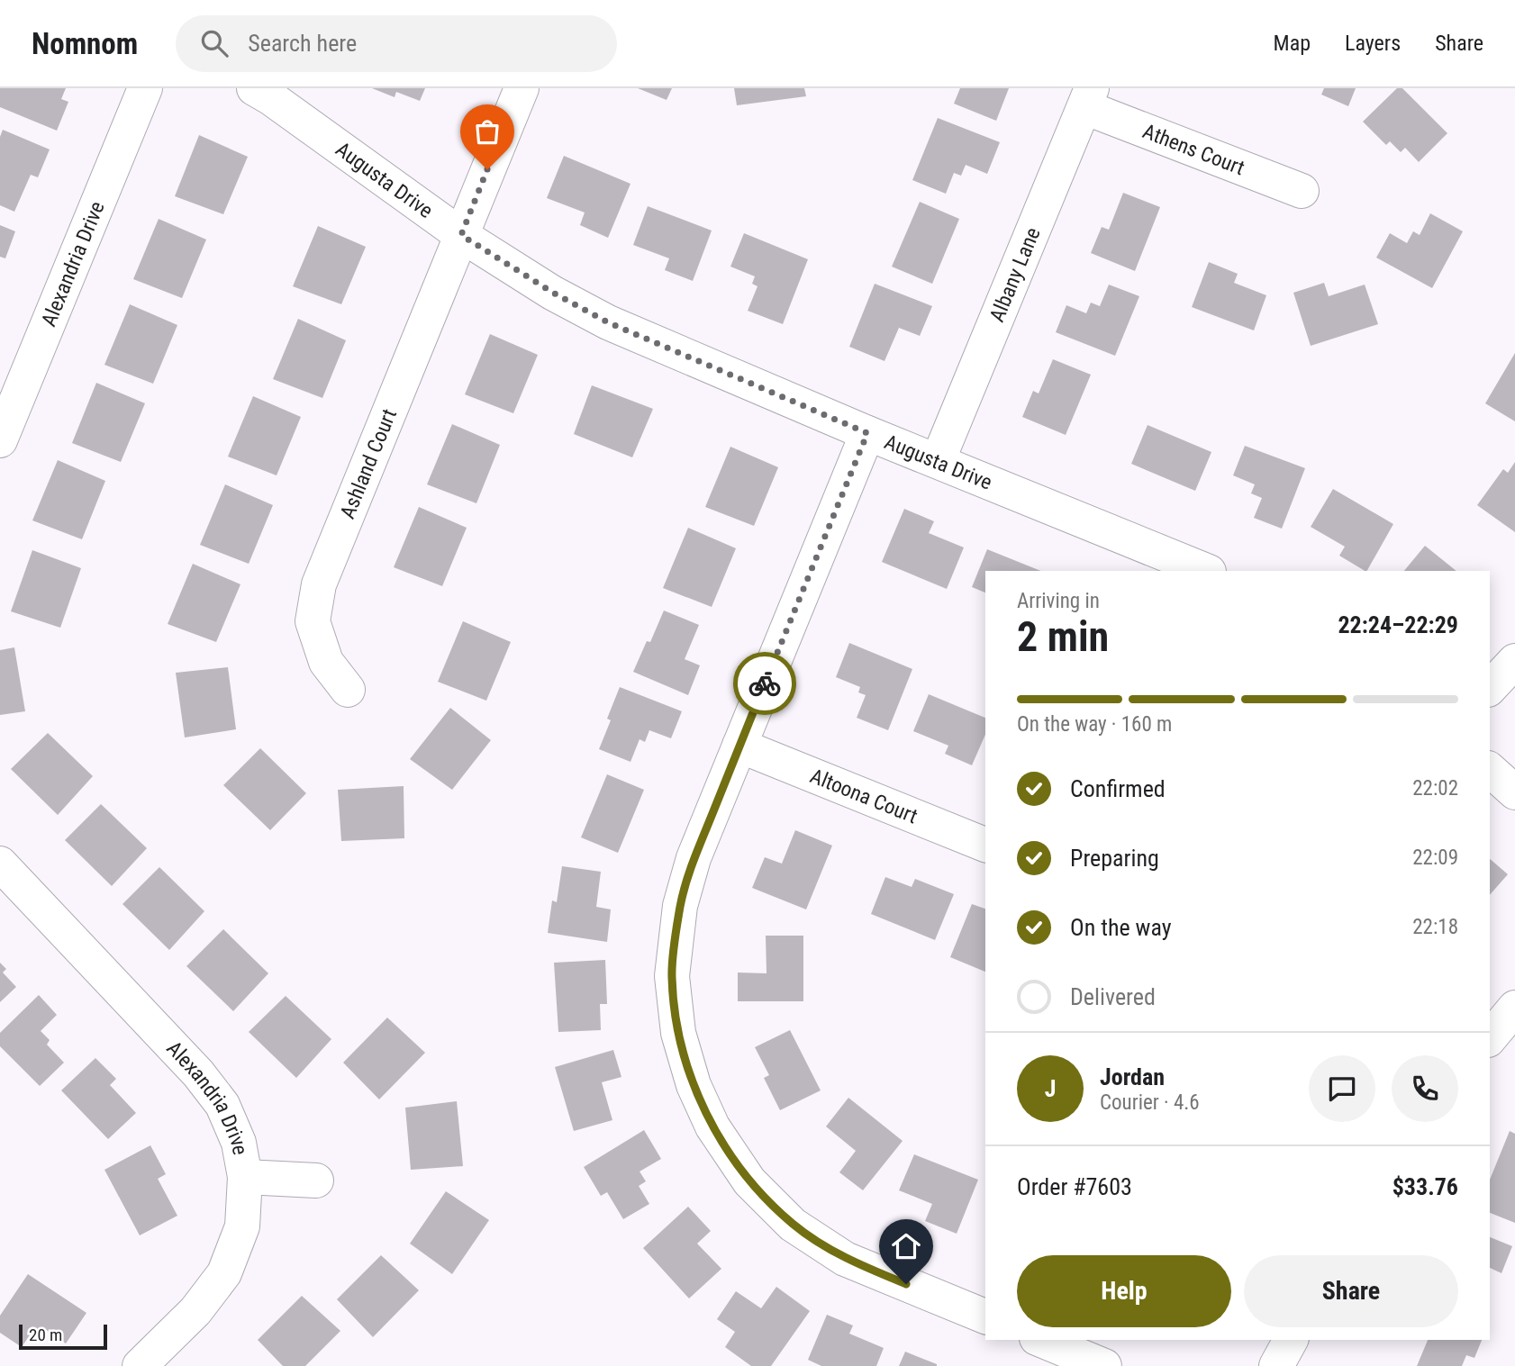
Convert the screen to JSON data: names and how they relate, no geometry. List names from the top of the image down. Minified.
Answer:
{"streets":{"street":["Athens Court","Augusta Drive","Alexandria Drive","Albany Lane","Ashland Court","Altoona Court"]},"crossings":[["Athens Court","Albany Lane"],["Augusta Drive","Albany Lane"],["Augusta Drive","Ashland Court"]],"scale_bar":"20 m","page":{"header":"Nomnom","search":"Search here","nav":["Map","Layers","Share"],"heading":["2 min","Arriving in","22:24–22:29"],"panel":["Jordan","Courier · 4.6","Order #7603","$33.76"],"bar":"On the way · 160 m","list":[["Confirmed","22:02"],["Preparing","22:09"],["On the way","22:18"],"Delivered"],"round":"J","buttons":["Help","Share"],"scale":"20 m"}}
